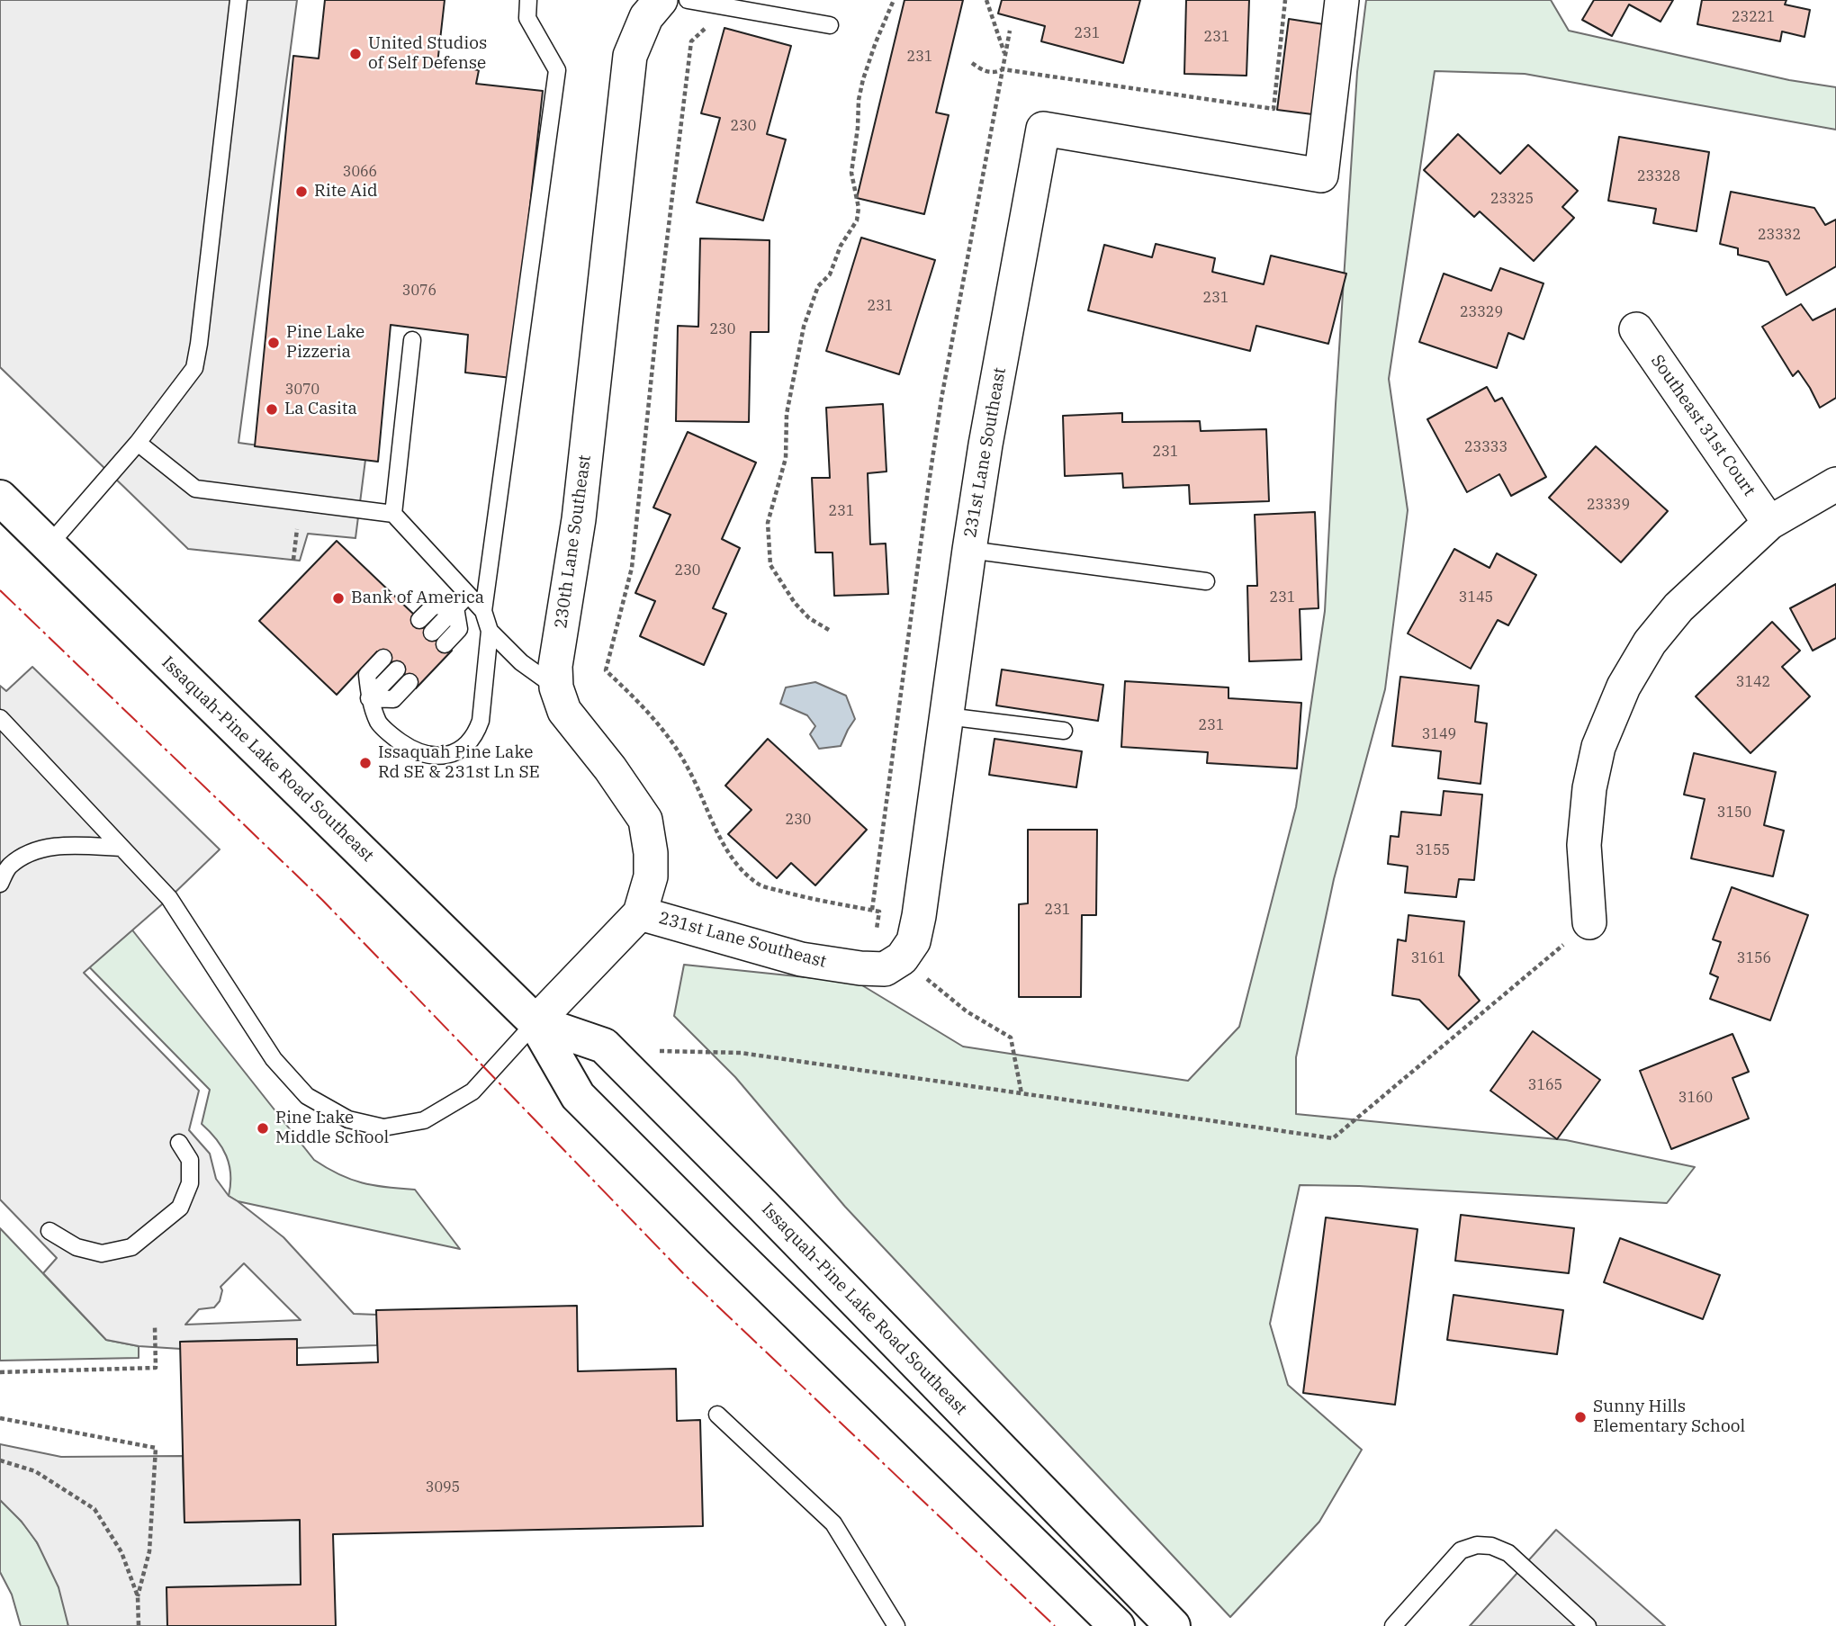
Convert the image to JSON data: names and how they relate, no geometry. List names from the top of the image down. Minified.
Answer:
{"streets":{"main road":["Issaquah-Pine Lake Road Southeast"],"street":["Southeast 31st Court","231st Lane Southeast","230th Lane Southeast"]},"crossings":[["231st Lane Southeast","230th Lane Southeast"],["230th Lane Southeast","Issaquah-Pine Lake Road Southeast"]],"places":["United Studios of Self Defense","Rite Aid","Pine Lake Pizzeria","La Casita","Bank of America","Issaquah Pine Lake Rd SE & 231st Ln SE","Pine Lake Middle School","Sunny Hills Elementary School"],"house_numbers":["23221","231","231","231","230","3066","23328","23325","23332","3076","231","231","23329","230","3070","23333","231","23339","231","230","231","3145","3142","231","3149","3150","230","3155","231","3161","3156","3165","3160","3095"]}
